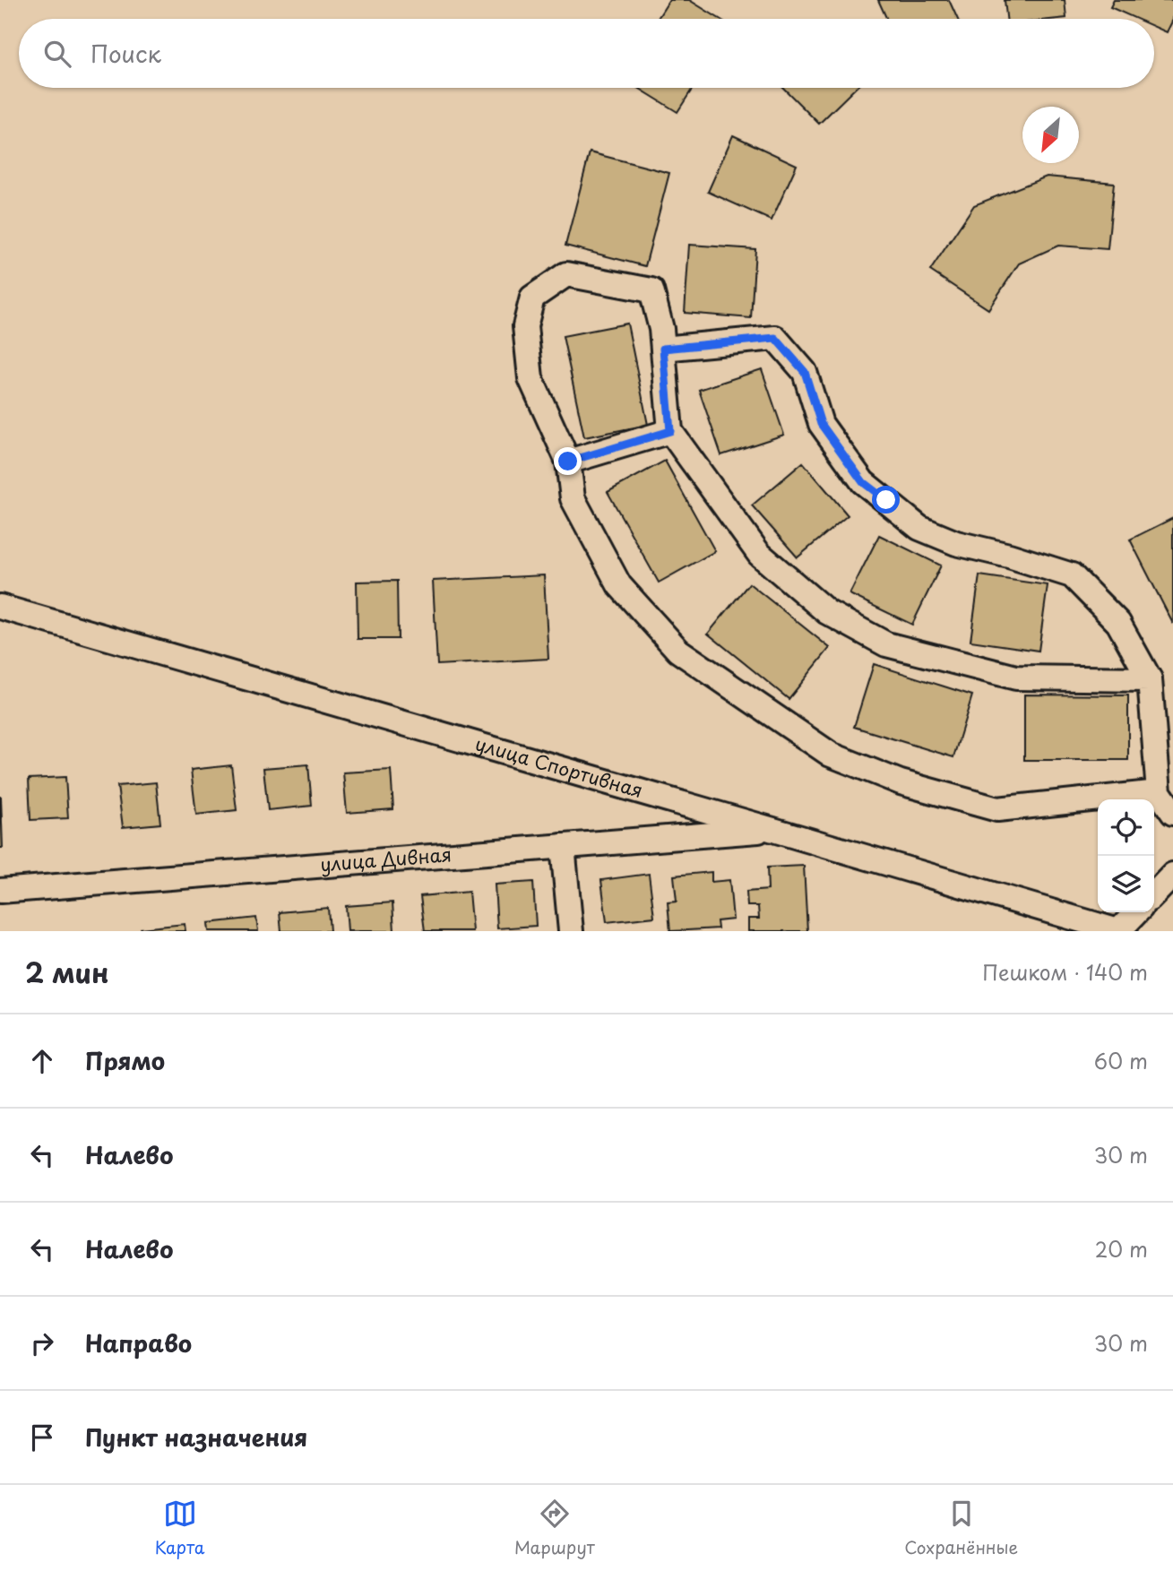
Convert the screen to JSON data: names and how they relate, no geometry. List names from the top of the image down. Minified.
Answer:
{"streets":{"street":["улица Спортивная","улица Дивная"]},"crossings":[["улица Спортивная","улица Дивная"]],"north":"bottom left","page":{"search":"Поиск","heading":["2 мин","Пешком · 140 m"],"list":[["Прямо","60 m"],["Налево","30 m"],["Налево","20 m"],["Направо","30 m"],"Пункт назначения"],"nav":["Карта","Маршрут","Сохранённые"]}}
